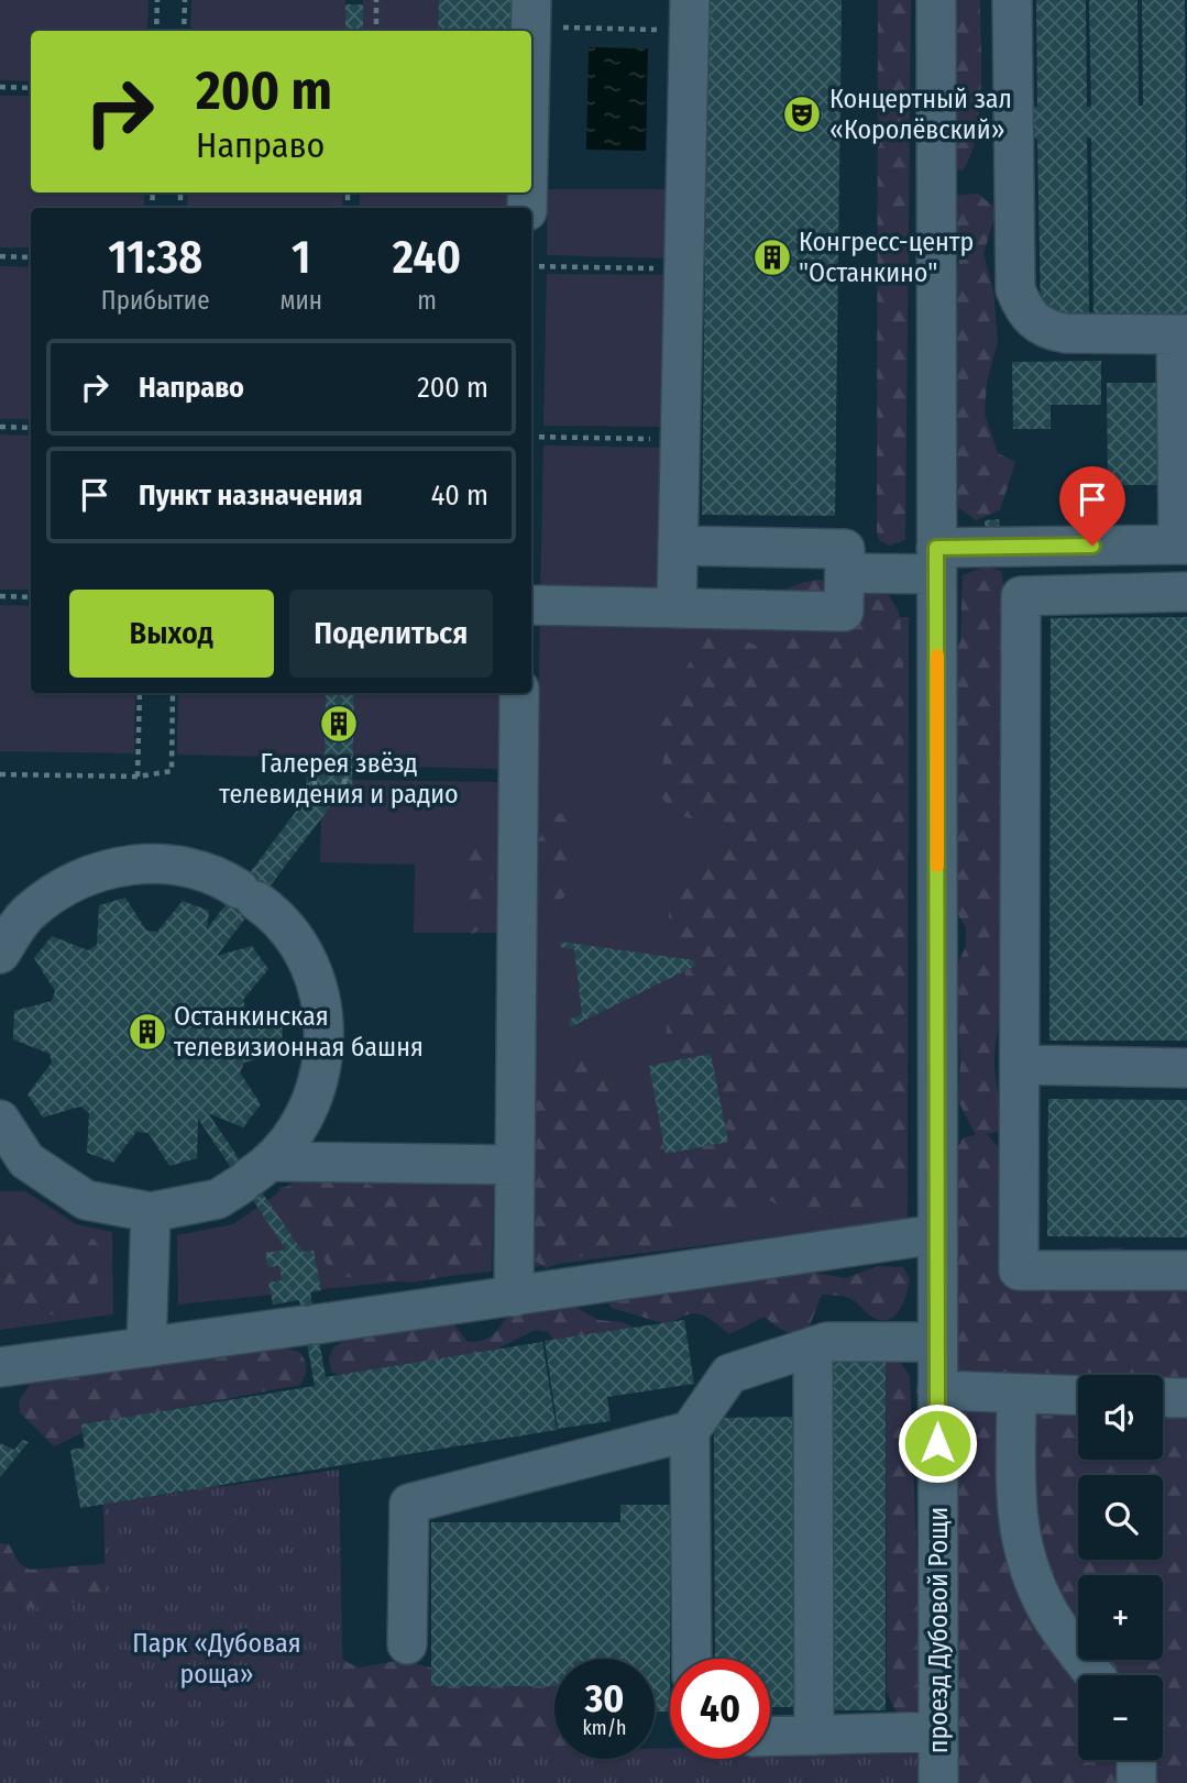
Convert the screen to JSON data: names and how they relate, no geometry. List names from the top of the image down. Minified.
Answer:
{"streets":{"street":["проезд Дубовой Рощи"]},"parks":["Парк «Дубовая роща»"],"places":{"theatre":["Концертный зал «Королёвский»"],"building":["Конгресс-центр \"Останкино\"","Галерея звёзд телевидения и радио","Останкинская телевизионная башня"]},"page":{"turn":["200 m","Направо"],"eta":["11:38","Прибытие","1","мин","240","m"],"list":[{"name":"Направо","value":"200 m"},{"name":"Пункт назначения","value":"40 m"}],"buttons":["Выход","Поделиться"],"map_buttons":["+","−"],"speed":"30 km/h","limit":"40"}}
